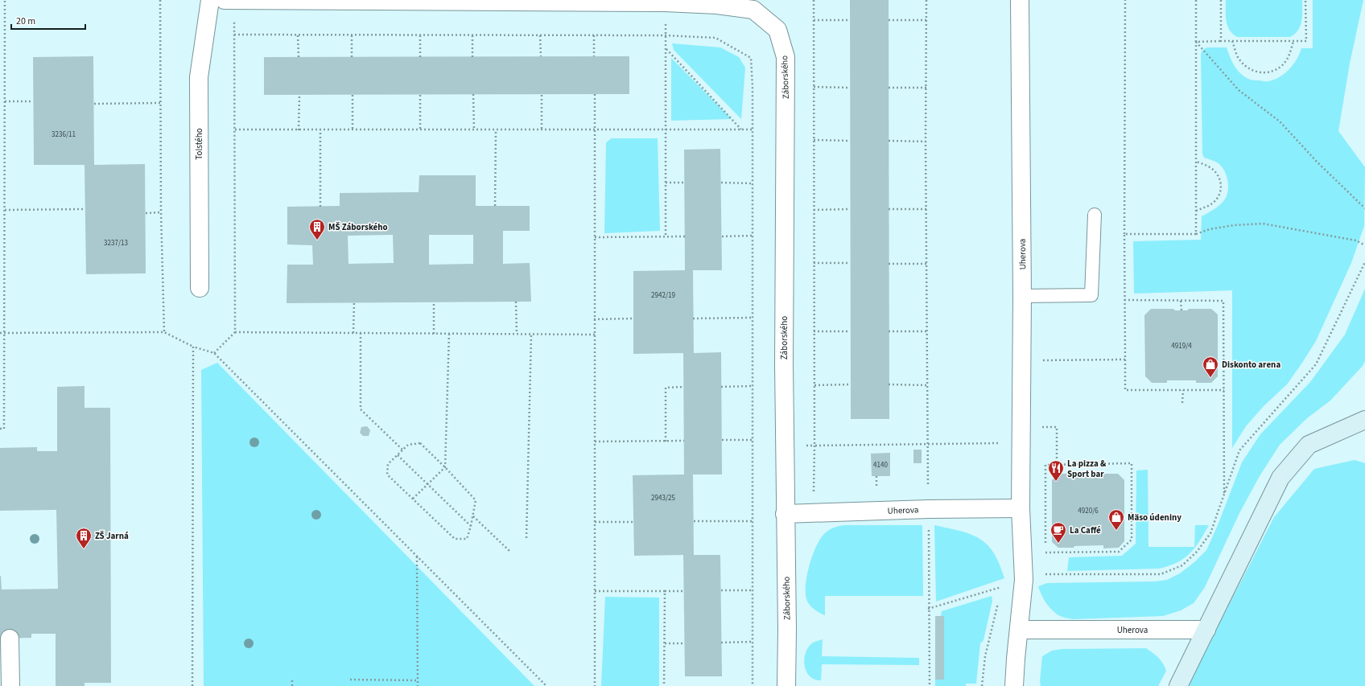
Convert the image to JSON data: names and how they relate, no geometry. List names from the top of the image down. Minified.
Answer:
{"streets":{"street":["Záborského","Tolstého","Uherova"]},"crossings":[["Záborského","Uherova"]],"places":{"building":["MŠ Záborského","ZŠ Jarná"],"shop":["Diskonto arena","Mäso údeniny"],"restaurant":["La pizza & Sport bar"],"cafe":["La Caffé"]},"house_numbers":["3236/11","3237/13","2942/19","4919/4","4140","2943/25","4920/6"],"scale_bar":"20 m"}
